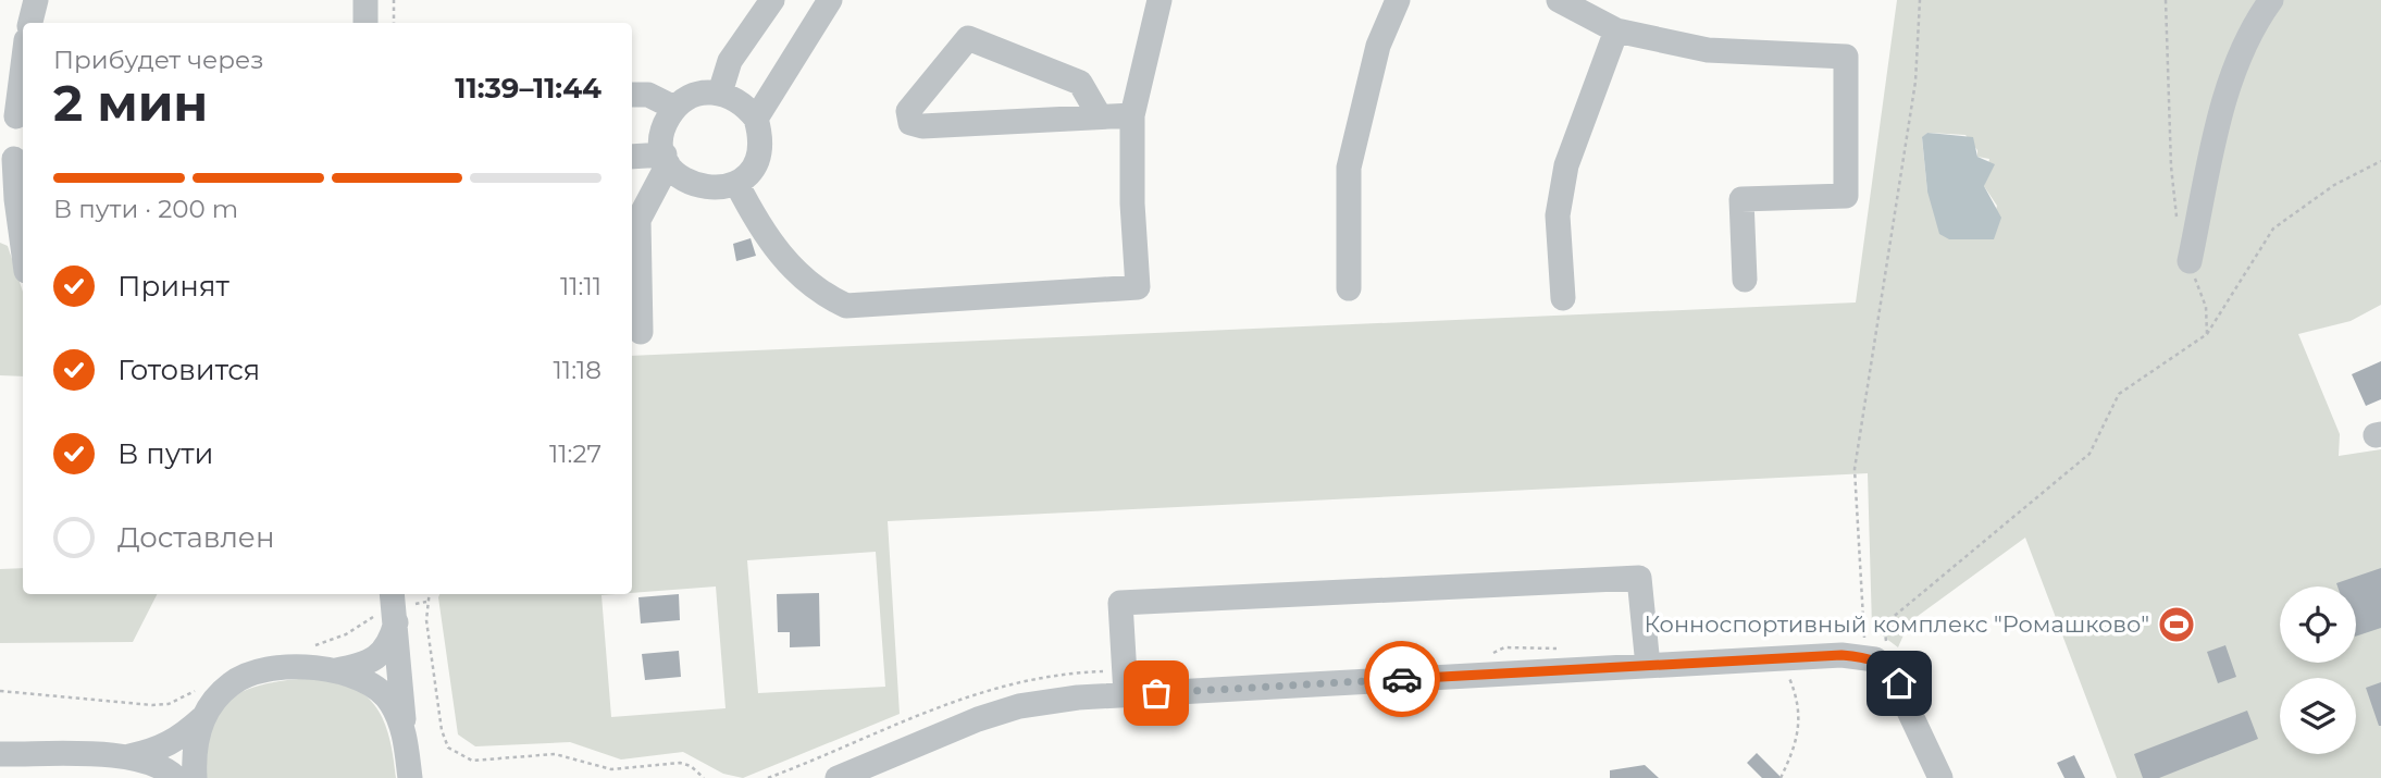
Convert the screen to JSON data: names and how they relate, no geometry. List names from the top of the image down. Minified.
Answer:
{"places":{"sports":["Конноспортивный комплекс \"Ромашково\""]},"page":{"heading":["2 мин","Прибудет через","11:39–11:44"],"bar":"В пути · 200 m","list":[["Принят","11:11"],["Готовится","11:18"],["В пути","11:27"],"Доставлен"]}}
